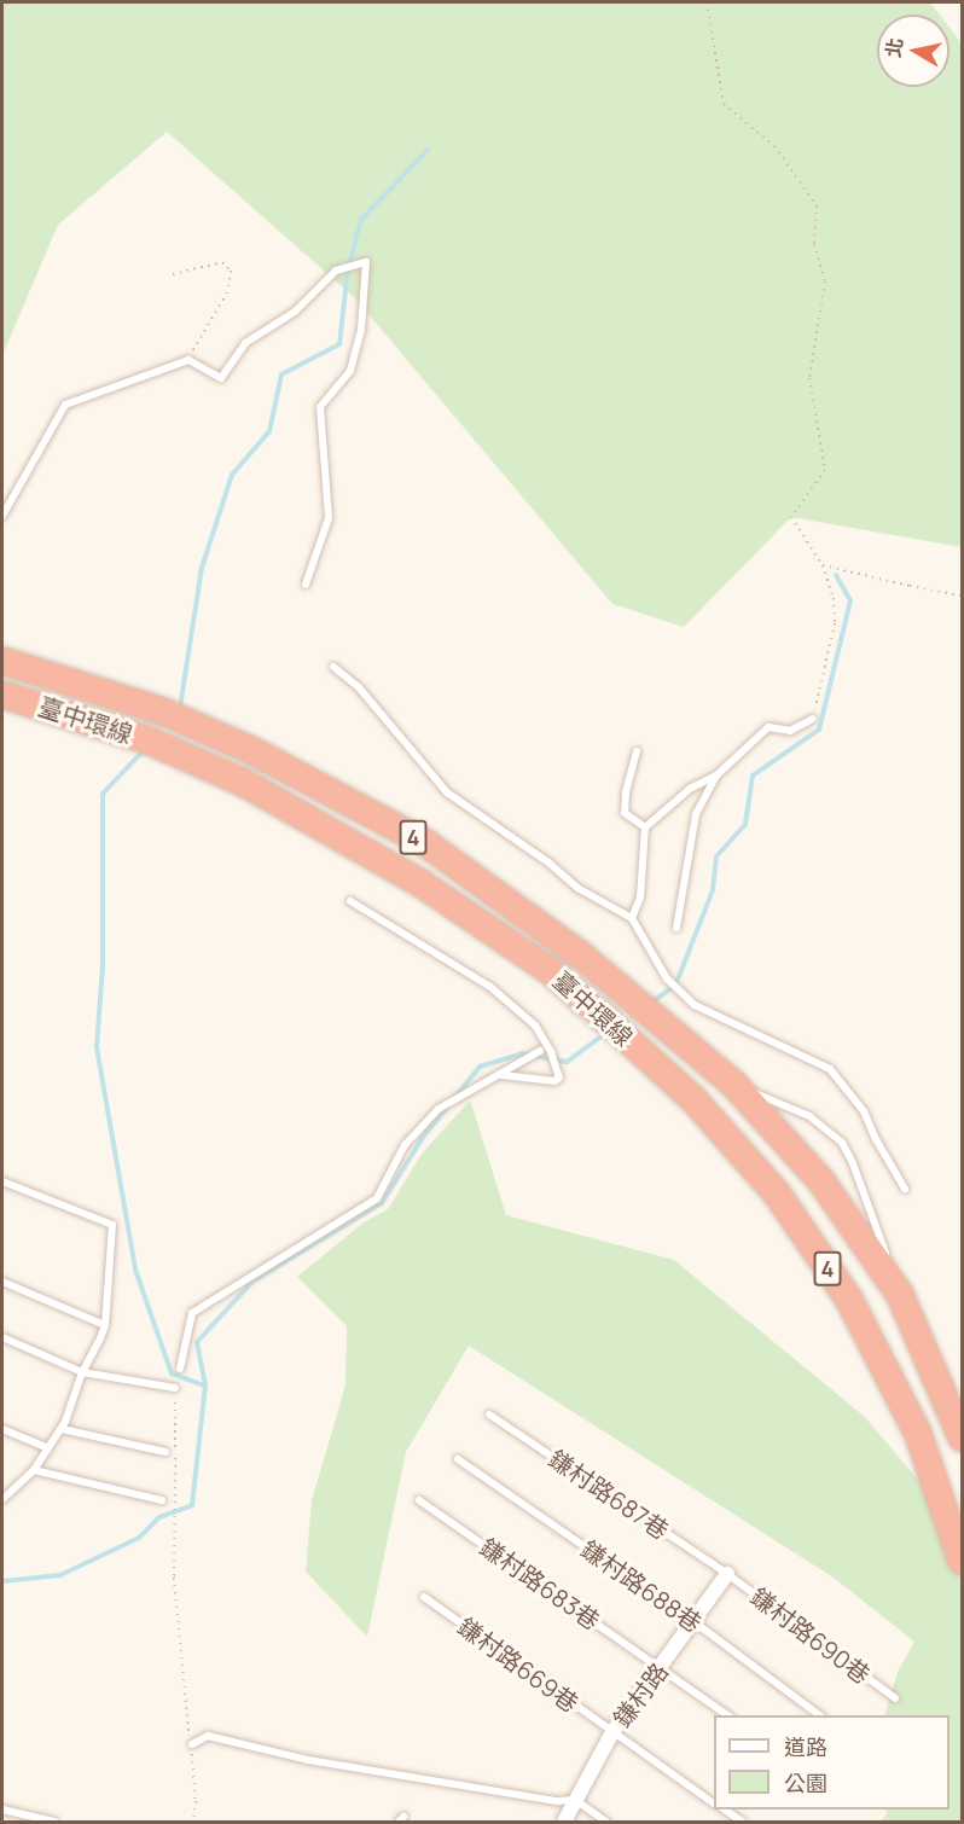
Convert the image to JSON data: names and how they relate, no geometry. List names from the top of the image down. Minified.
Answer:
{"streets":{"highway":["臺中環線","4"],"street":["鎌村路"],"lane":["鎌村路687巷","鎌村路683巷","鎌村路688巷","鎌村路690巷","鎌村路669巷"]},"crossings":[["鎌村路687巷","鎌村路690巷"],["鎌村路687巷","鎌村路"],["鎌村路683巷","鎌村路"],["鎌村路688巷","鎌村路"],["鎌村路690巷","鎌村路"],["鎌村路669巷","鎌村路"]],"legend":["道路","公園"],"north":"left"}
